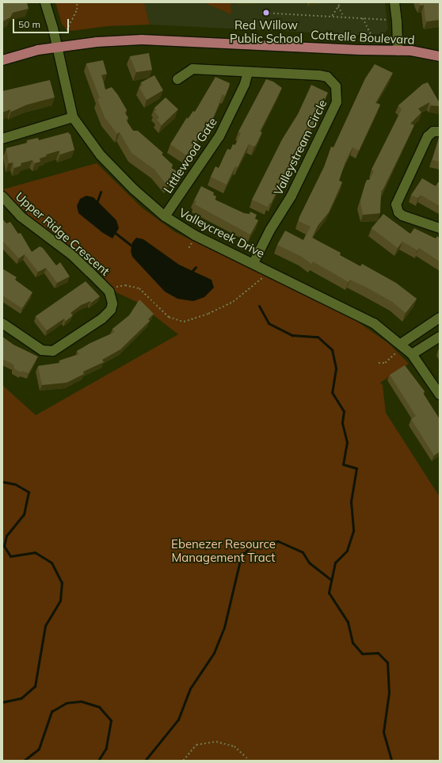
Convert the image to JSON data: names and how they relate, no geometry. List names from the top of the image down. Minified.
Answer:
{"streets":{"main road":["Cottrelle Boulevard"],"street":["Valleystream Circle","Littlewood Gate","Valleycreek Drive","Upper Ridge Crescent"]},"crossings":[["Cottrelle Boulevard","Valleycreek Drive"],["Valleystream Circle","Littlewood Gate"],["Valleystream Circle","Valleycreek Drive"],["Littlewood Gate","Valleycreek Drive"]],"parks":["Ebenezer Resource Management Tract"],"places":["Red Willow Public School"],"scale_bar":"50 m"}
